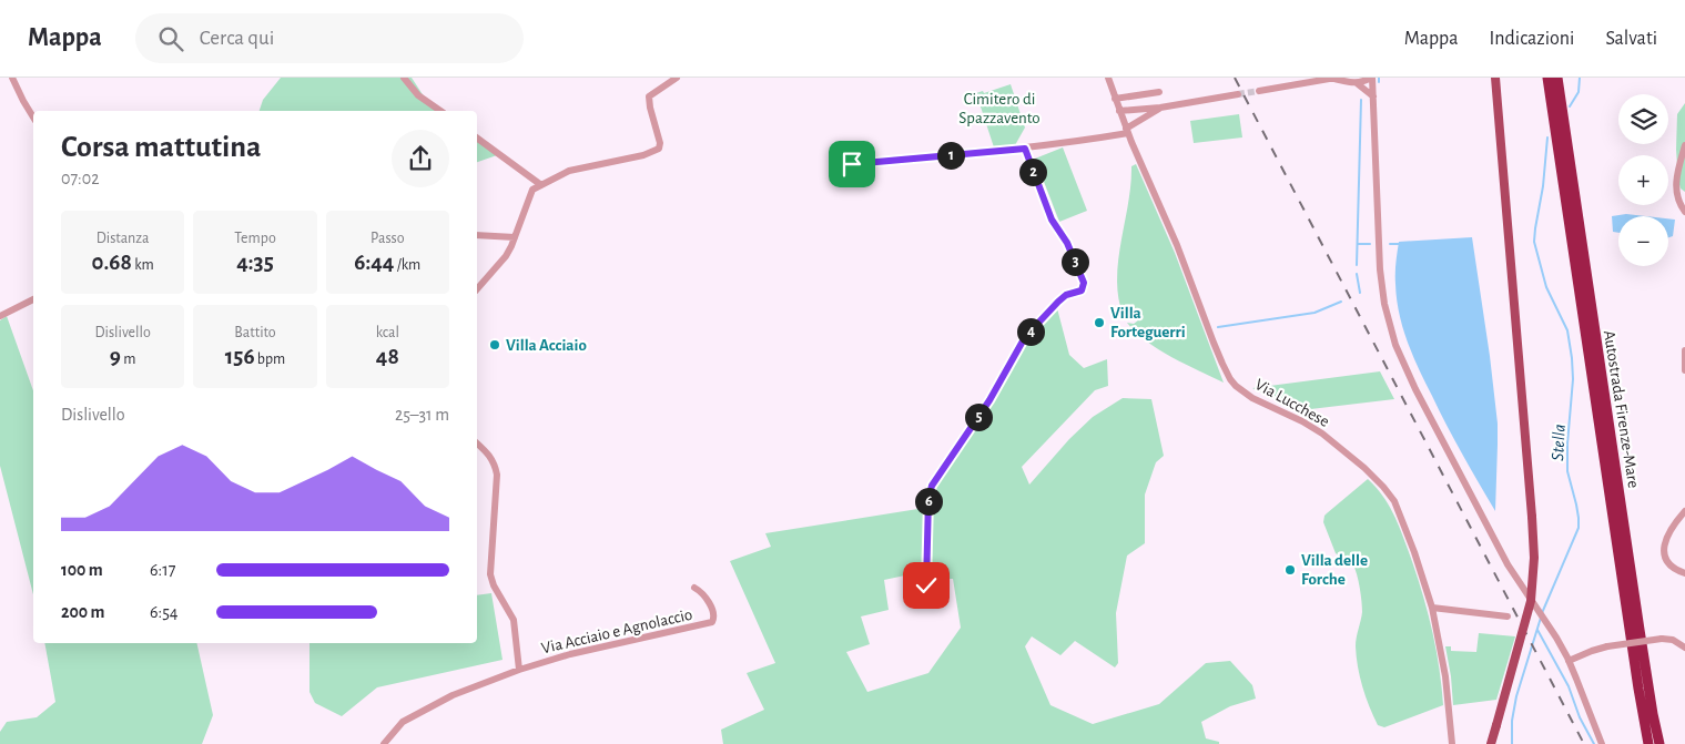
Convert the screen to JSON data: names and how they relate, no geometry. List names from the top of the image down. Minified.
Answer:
{"streets":{"highway":["Autostrada Firenze-Mare"],"street":["Via Lucchese","Via Acciaio e Agnolaccio"]},"water":["Stella"],"parks":["Cimitero di Spazzavento"],"places":["Villa Forteguerri","Villa Acciaio","Villa delle Forche"],"page":{"header":"Mappa","search":"Cerca qui","nav":["Mappa","Indicazioni","Salvati"],"map_buttons":["+","−"],"heading":["Corsa mattutina","07:02"],"pins":["1","2","3","4","5","6"],"stats":[["Distanza","0.68 km"],["Tempo","4:35"],["Passo","6:44 /km"],["Dislivello","9 m"],["Battito","156 bpm"],["kcal","48"]],"chart":["Dislivello","25–31 m"],"list":[{"name":"100 m","note":"6:17"},{"name":"200 m","note":"6:54"}]}}
